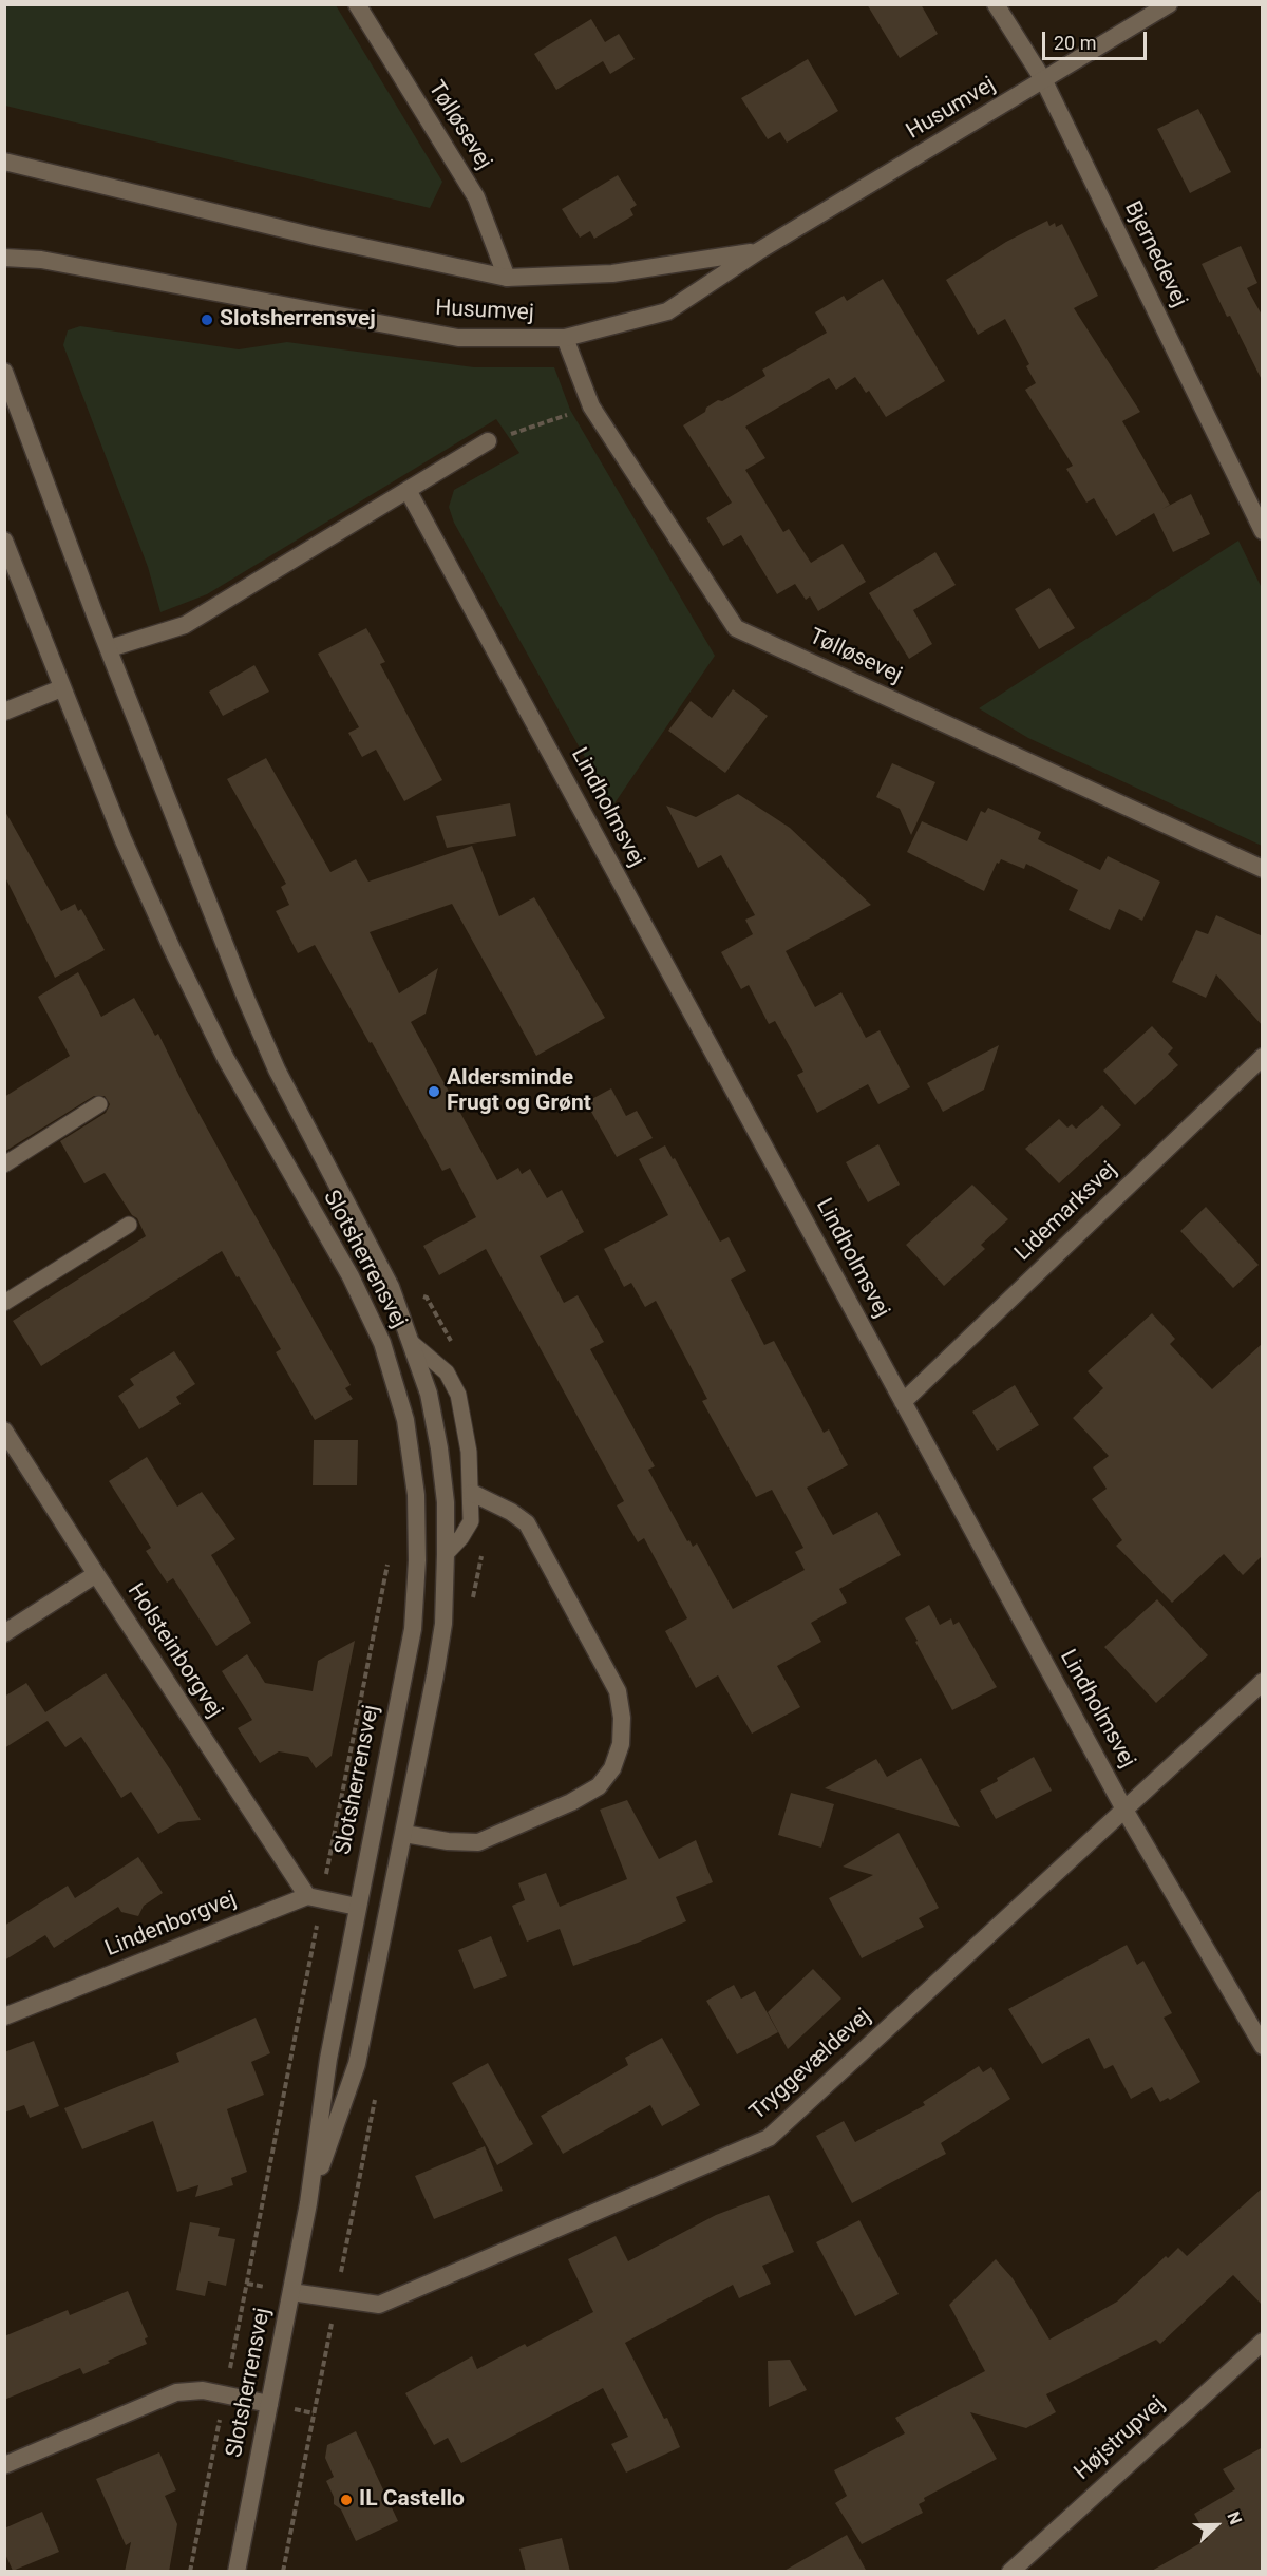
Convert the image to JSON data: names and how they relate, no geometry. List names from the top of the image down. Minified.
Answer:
{"streets":{"street":["Husumvej","Tølløsevej","Bjernedevej","Lindholmsvej","Lidemarksvej","Slotsherrensvej","Holsteinborgvej","Lindenborgvej","Tryggevældevej","Højstrupvej"]},"crossings":[["Husumvej","Tølløsevej"],["Husumvej","Bjernedevej"],["Lindholmsvej","Lidemarksvej"],["Lindholmsvej","Tryggevældevej"],["Slotsherrensvej","Tryggevældevej"],["Holsteinborgvej","Lindenborgvej"]],"places":["Slotsherrensvej","Aldersminde Frugt og Grønt","IL Castello"],"scale_bar":"20 m","north":"right"}
